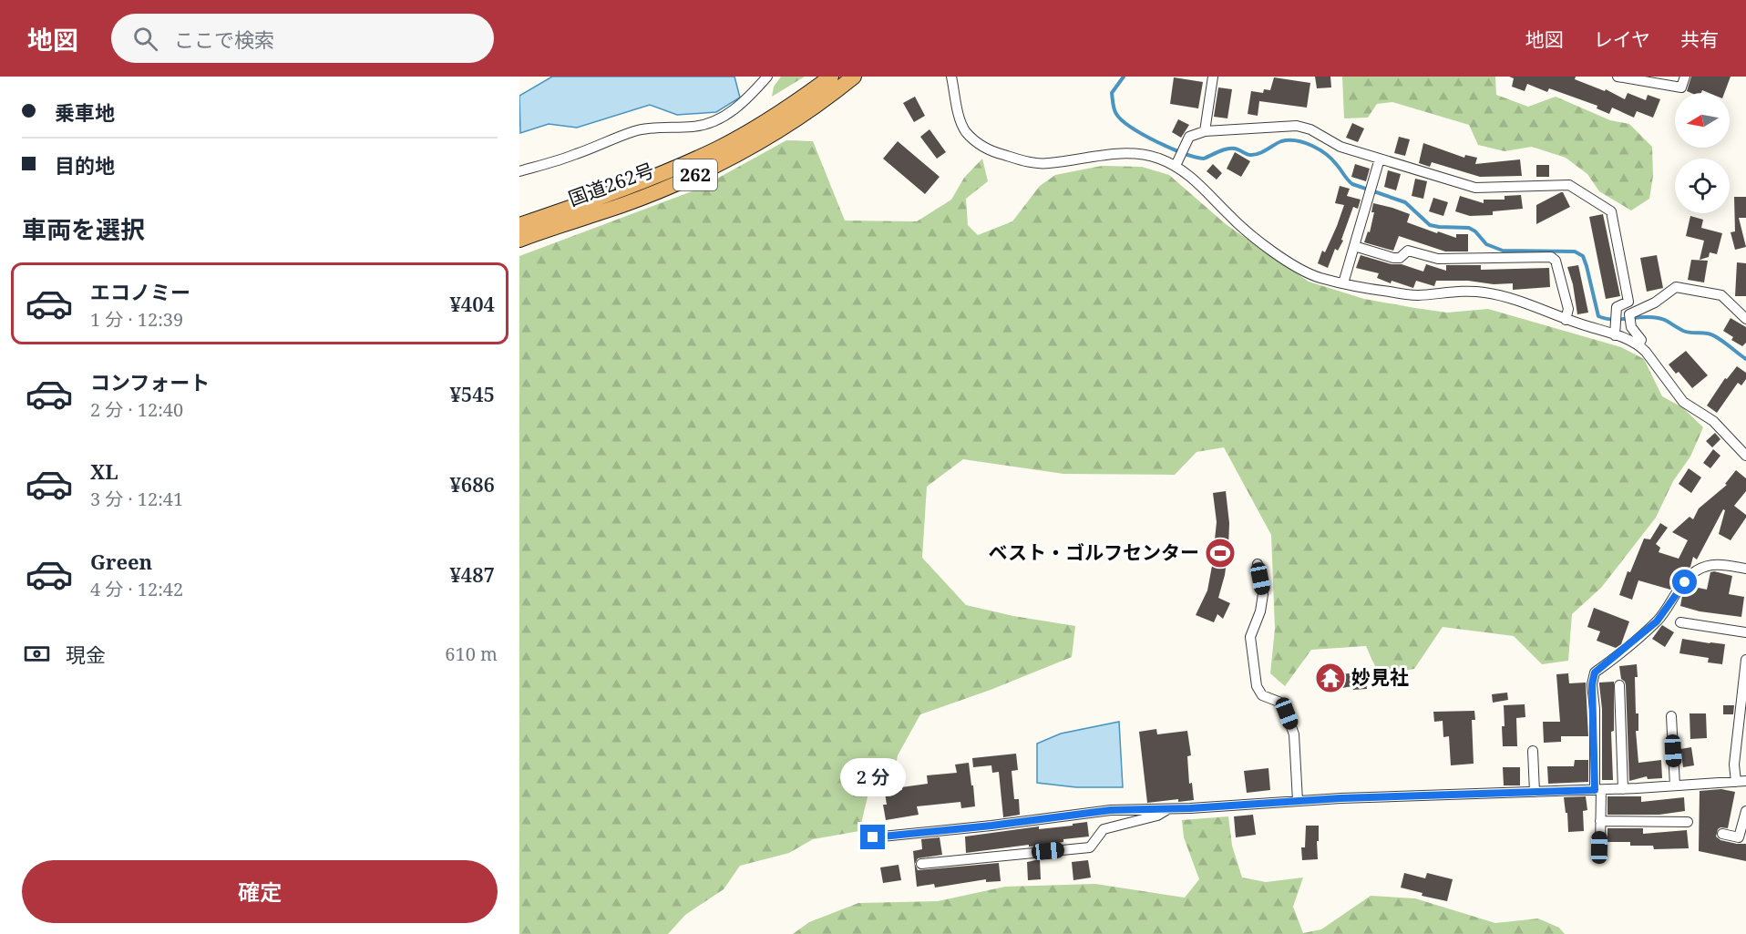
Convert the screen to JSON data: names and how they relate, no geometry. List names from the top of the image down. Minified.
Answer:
{"streets":{"highway":["262","国道262号"]},"places":{"sports":["ベスト・ゴルフセンター"],"temple":["妙見社"]},"north":"left","page":{"header":"地図","search":"ここで検索","nav":["地図","レイヤ","共有"],"banner":["乗車地","目的地"],"heading":"車両を選択","list":[{"name":"エコノミー","note":"1 分 · 12:39","value":"¥404"},{"name":"コンフォート","note":"2 分 · 12:40","value":"¥545"},{"name":"XL","note":"3 分 · 12:41","value":"¥686"},{"name":"Green","note":"4 分 · 12:42","value":"¥487"}],"pay":["現金","610 m"],"bubble":"2 分","buttons":"確定"}}
